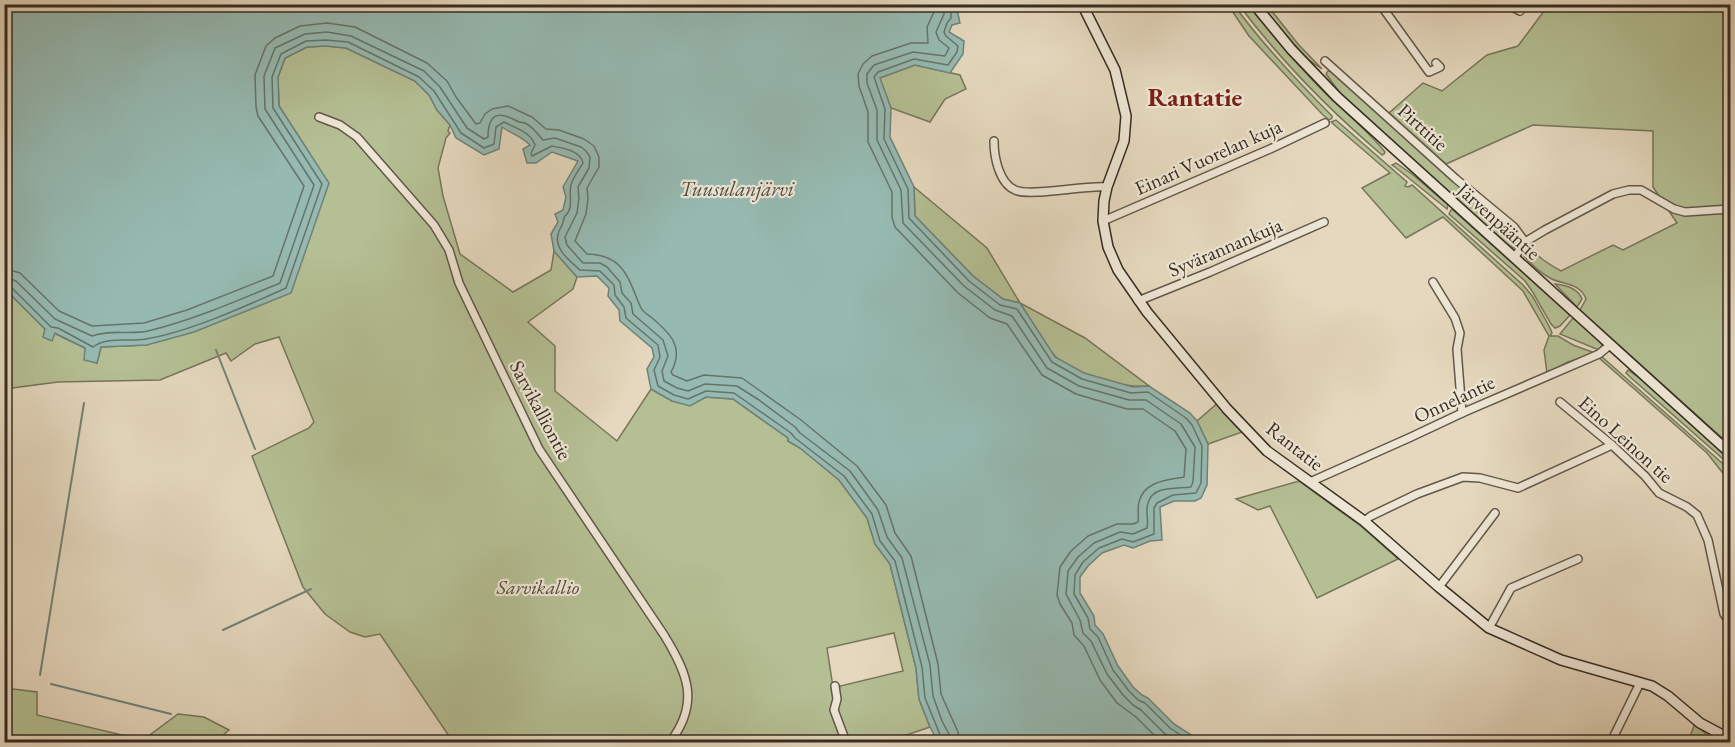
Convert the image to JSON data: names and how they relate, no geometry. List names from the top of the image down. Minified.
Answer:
{"streets":{"street":["Pirttitie","Einari Vuorelan kuja","Järvenpääntie","Syvärannankuja","Onnelantie","Sarvikalliontie","Eino Leinon tie","Rantatie"]},"crossings":[["Einari Vuorelan kuja","Rantatie"],["Järvenpääntie","Onnelantie"],["Syvärannankuja","Rantatie"],["Onnelantie","Rantatie"]],"districts":["Rantatie"],"water":["Tuusulanjärvi"],"parks":["Sarvikallio"]}
